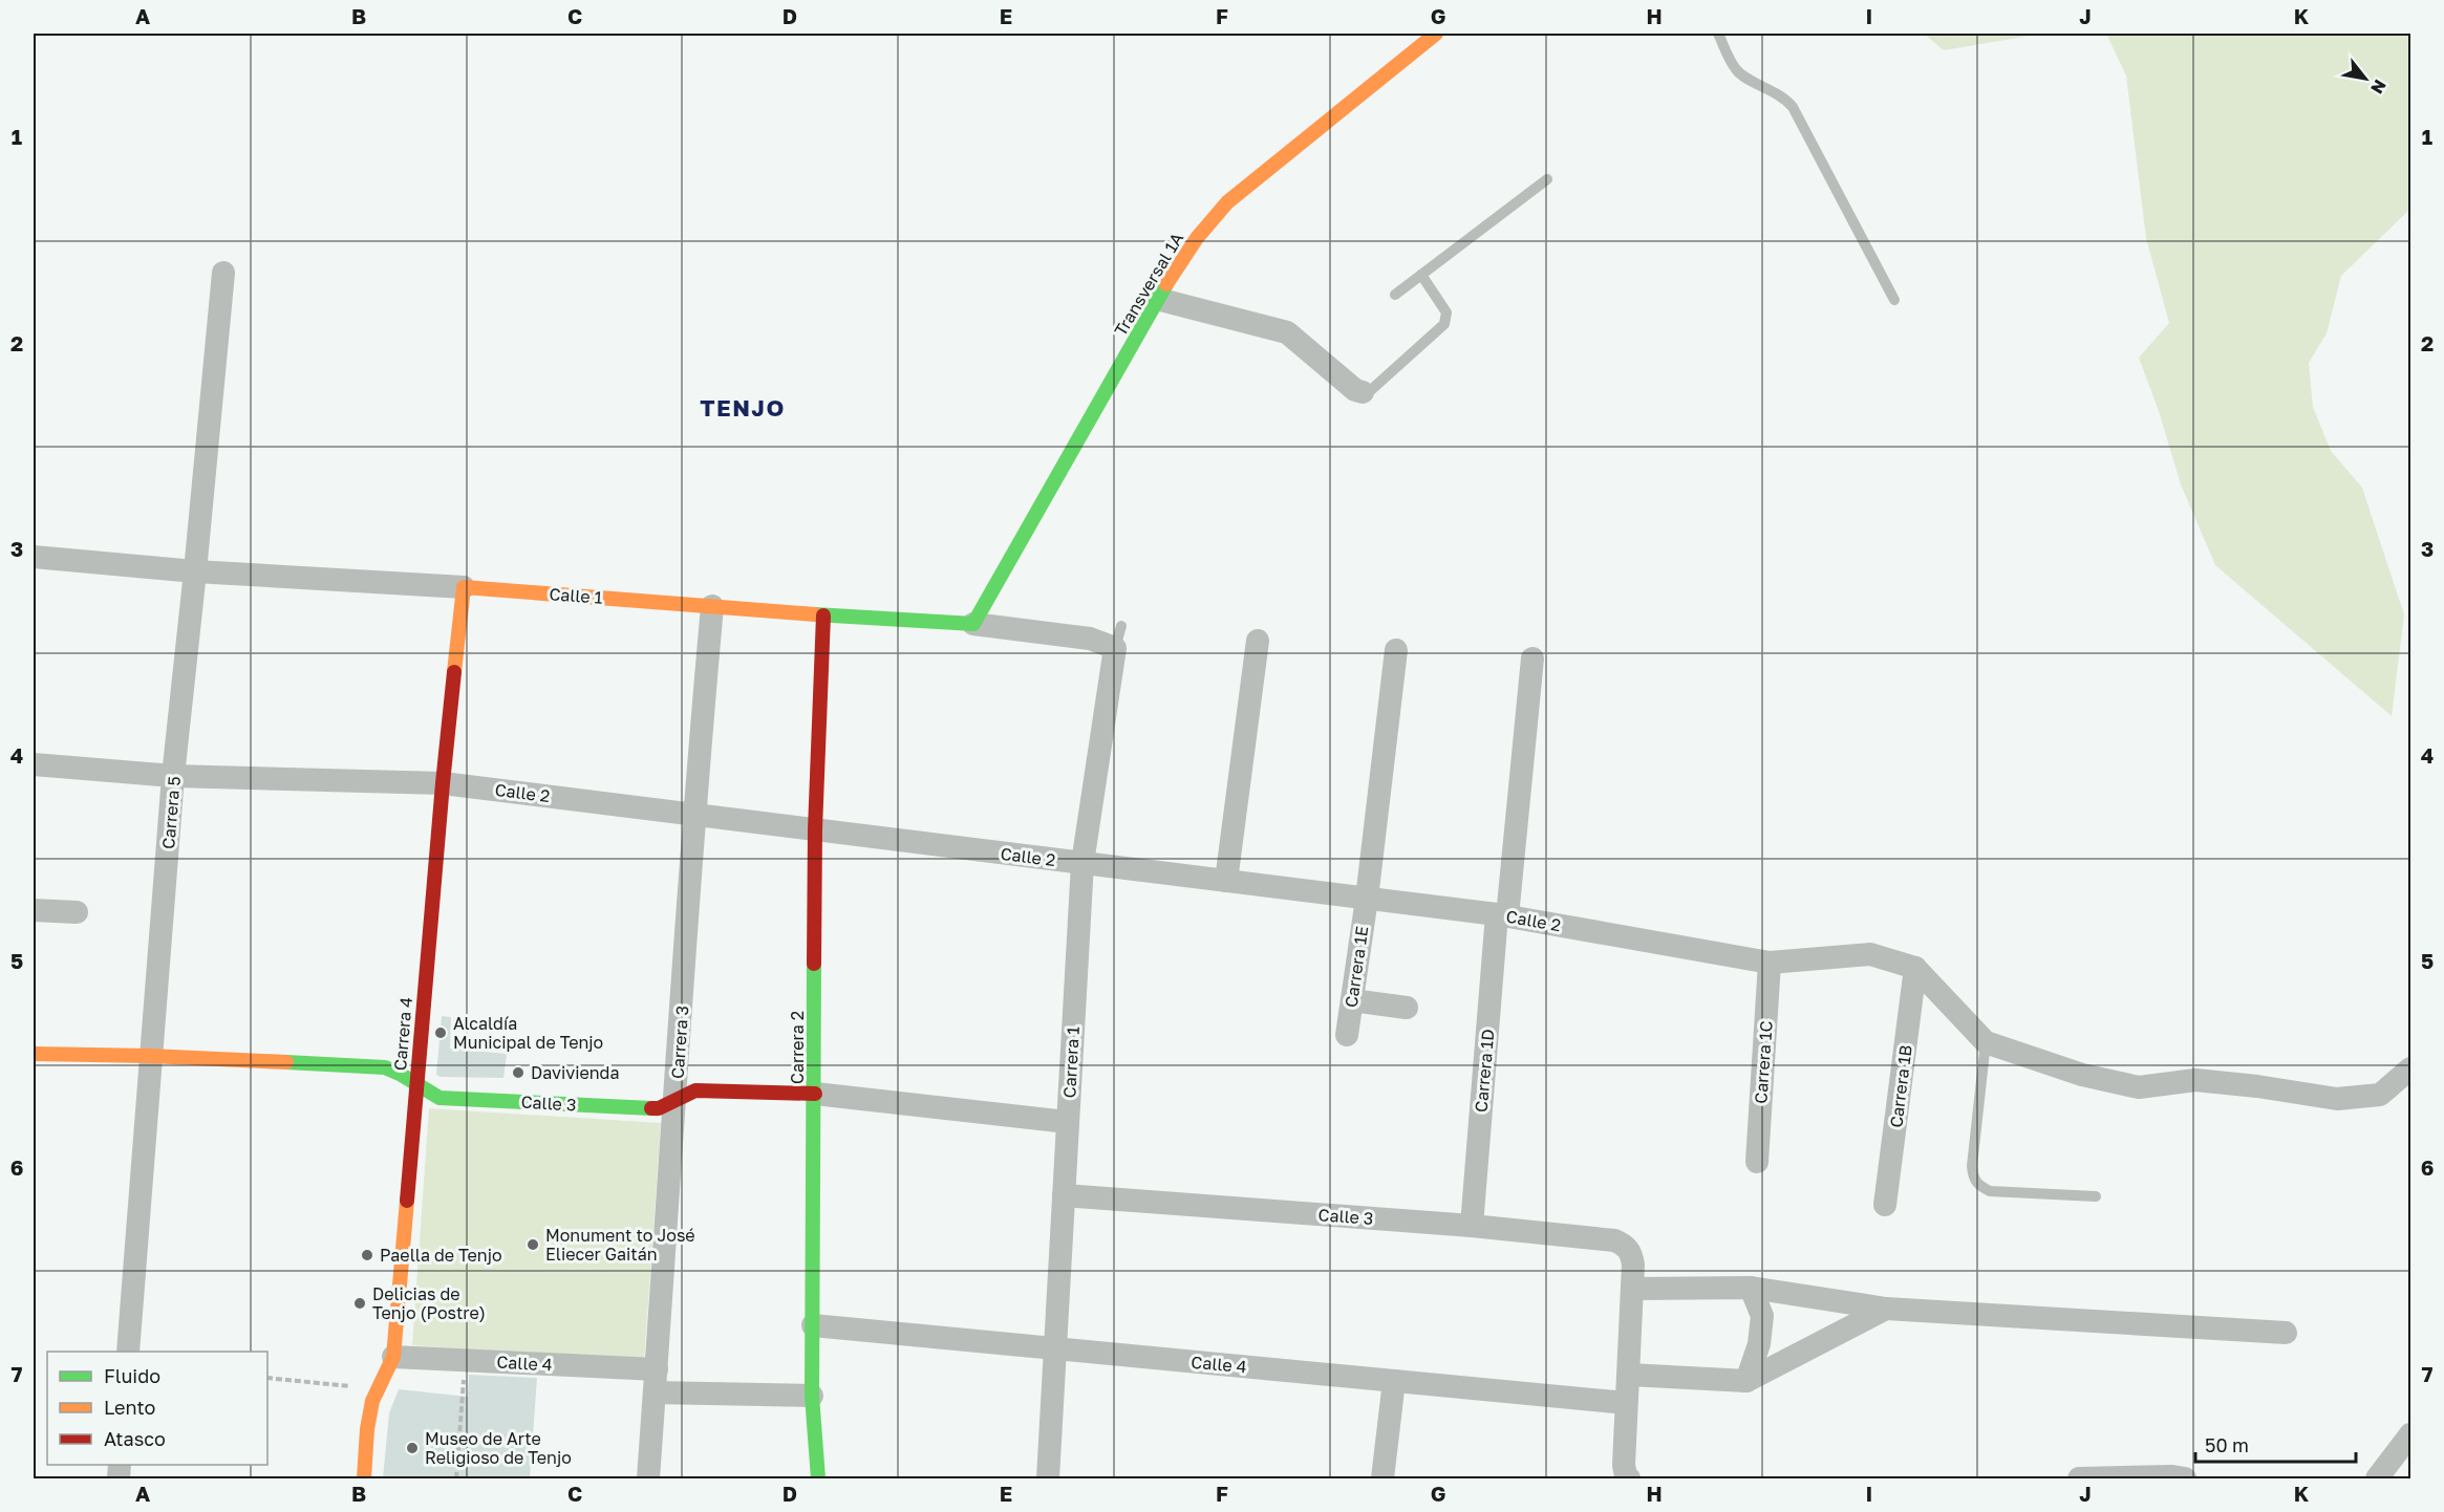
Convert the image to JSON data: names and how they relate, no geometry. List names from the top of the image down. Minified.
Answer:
{"streets":{"main road":["Transversal 1A","Calle 1","Carrera 4","Carrera 2","Calle 3"],"street":["Calle 2","Carrera 5","Carrera 1E","Carrera 3","Carrera 1","Carrera 1C","Carrera 1D","Carrera 1B","Calle 4"]},"crossings":[["Transversal 1A","Calle 1"],["Calle 1","Carrera 5"],["Calle 1","Carrera 4"],["Calle 1","Carrera 3"],["Calle 1","Carrera 2"],["Calle 1","Carrera 1"],["Calle 2","Carrera 5"],["Calle 2","Carrera 1E"],["Calle 2","Carrera 4"],["Calle 2","Carrera 3"],["Calle 2","Carrera 2"],["Calle 2","Carrera 1"],["Calle 2","Carrera 1C"],["Calle 2","Carrera 1D"],["Calle 2","Carrera 1B"],["Carrera 5","Calle 3"],["Carrera 4","Calle 3"],["Carrera 4","Calle 4"],["Carrera 3","Calle 3"],["Carrera 3","Calle 4"],["Carrera 2","Calle 3"],["Carrera 2","Calle 4"],["Carrera 1","Calle 3"],["Carrera 1","Calle 4"],["Carrera 1D","Calle 3"]],"districts":["TENJO"],"places":["Alcaldía Municipal de Tenjo","Davivienda","Monument to José Eliecer Gaitán","Paella de Tenjo","Delicias de Tenjo (Postre)","Museo de Arte Religioso de Tenjo"],"legend":["Fluido","Lento","Atasco"],"scale_bar":"50 m","north":"bottom right","grid":{"columns":["A","B","C","D","E","F","G","H","I","J","K"],"rows":["1","2","3","4","5","6","7"]}}
